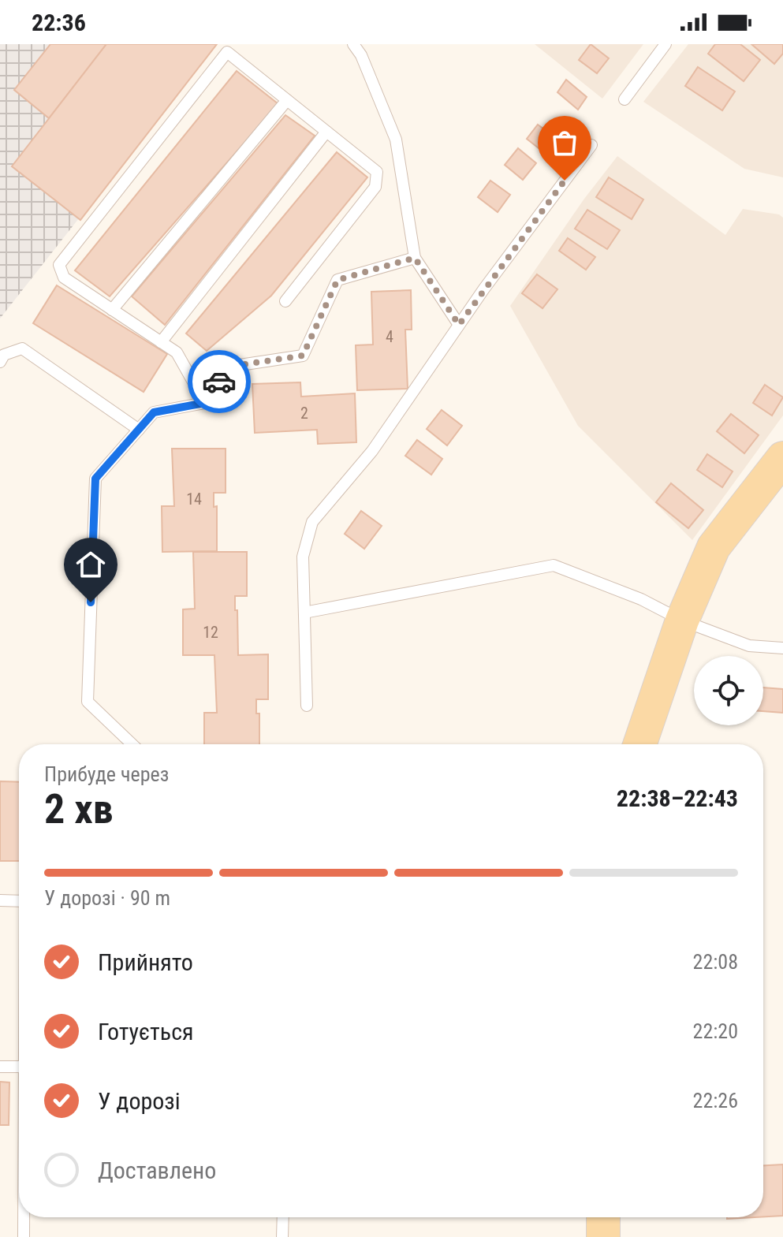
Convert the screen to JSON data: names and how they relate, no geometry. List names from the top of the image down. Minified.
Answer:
{"house_numbers":["4","2","14","12"],"page":{"status":"22:36","heading":["2 хв","Прибуде через","22:38–22:43"],"bar":"У дорозі · 90 m","list":[["Прийнято","22:08"],["Готується","22:20"],["У дорозі","22:26"],"Доставлено"]}}
